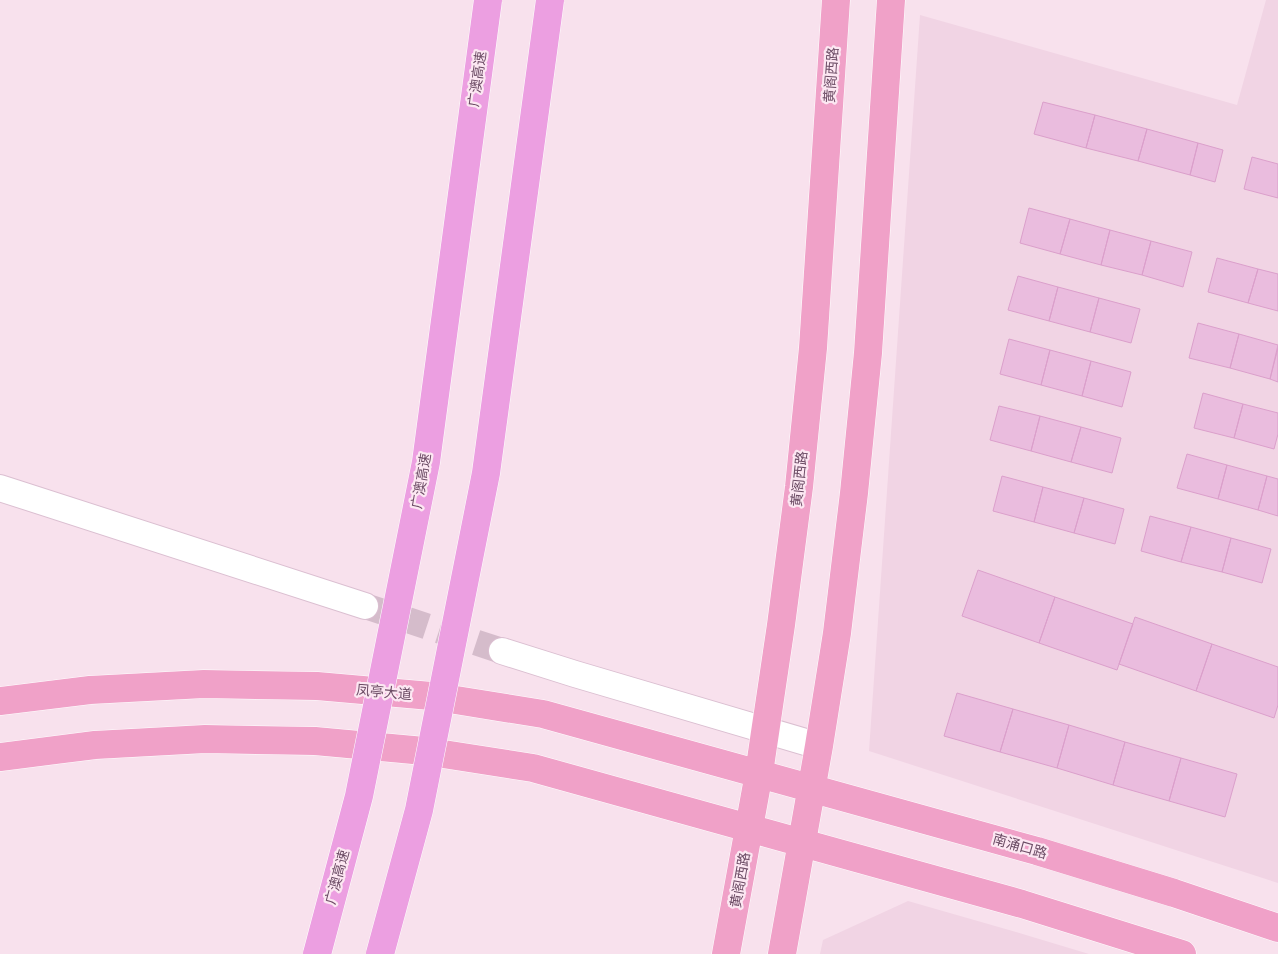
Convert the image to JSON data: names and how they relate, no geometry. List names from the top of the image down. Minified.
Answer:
{"streets":{"highway":["广澳高速"],"main road":["黄阁西路","凤亭大道","南涌口路"]},"crossings":[["黄阁西路","凤亭大道"],["黄阁西路","南涌口路"],["凤亭大道","南涌口路"]]}
